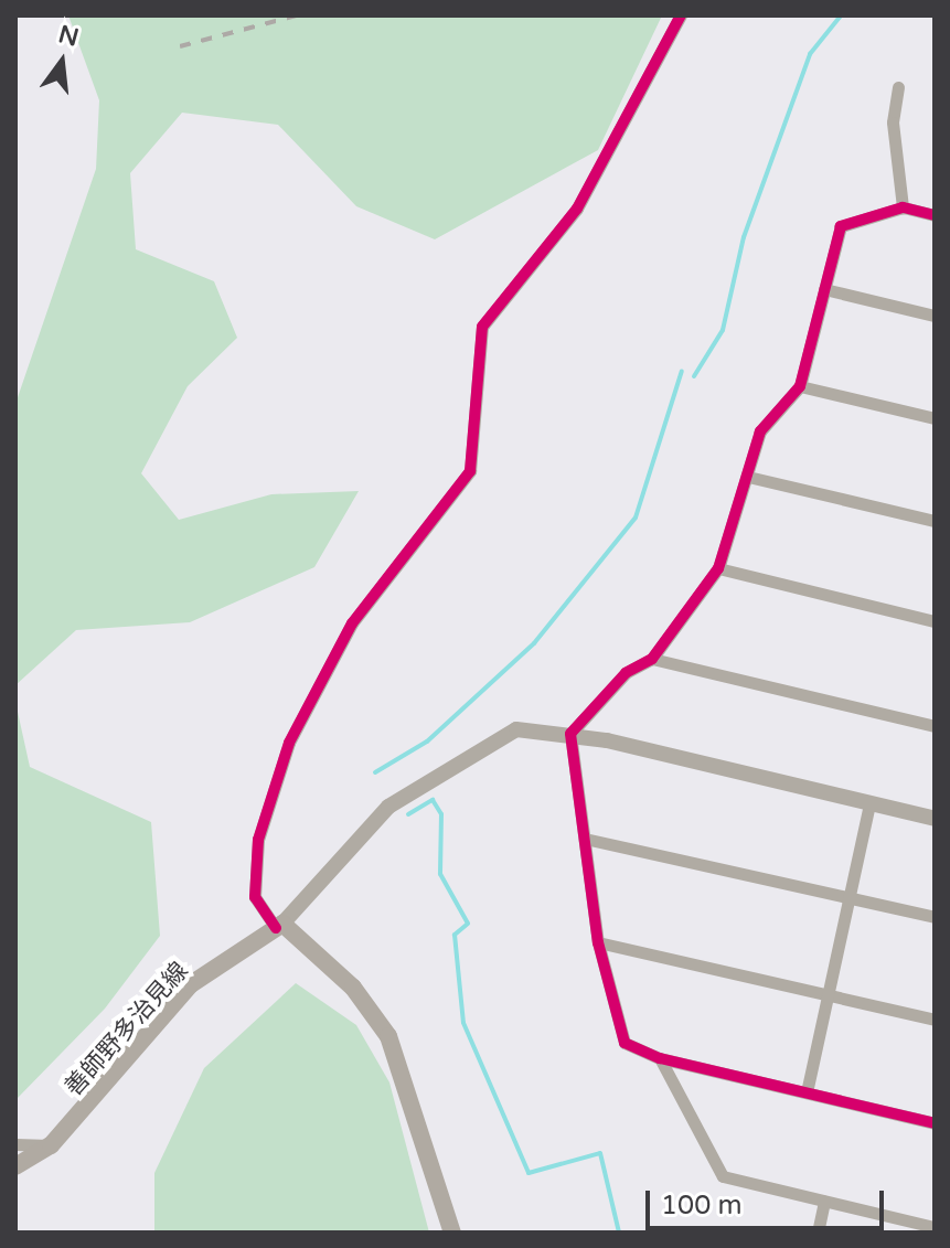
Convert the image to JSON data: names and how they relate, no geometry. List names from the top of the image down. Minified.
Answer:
{"streets":{"main road":["善師野多治見線"]},"scale_bar":"100 m","north":"top"}
